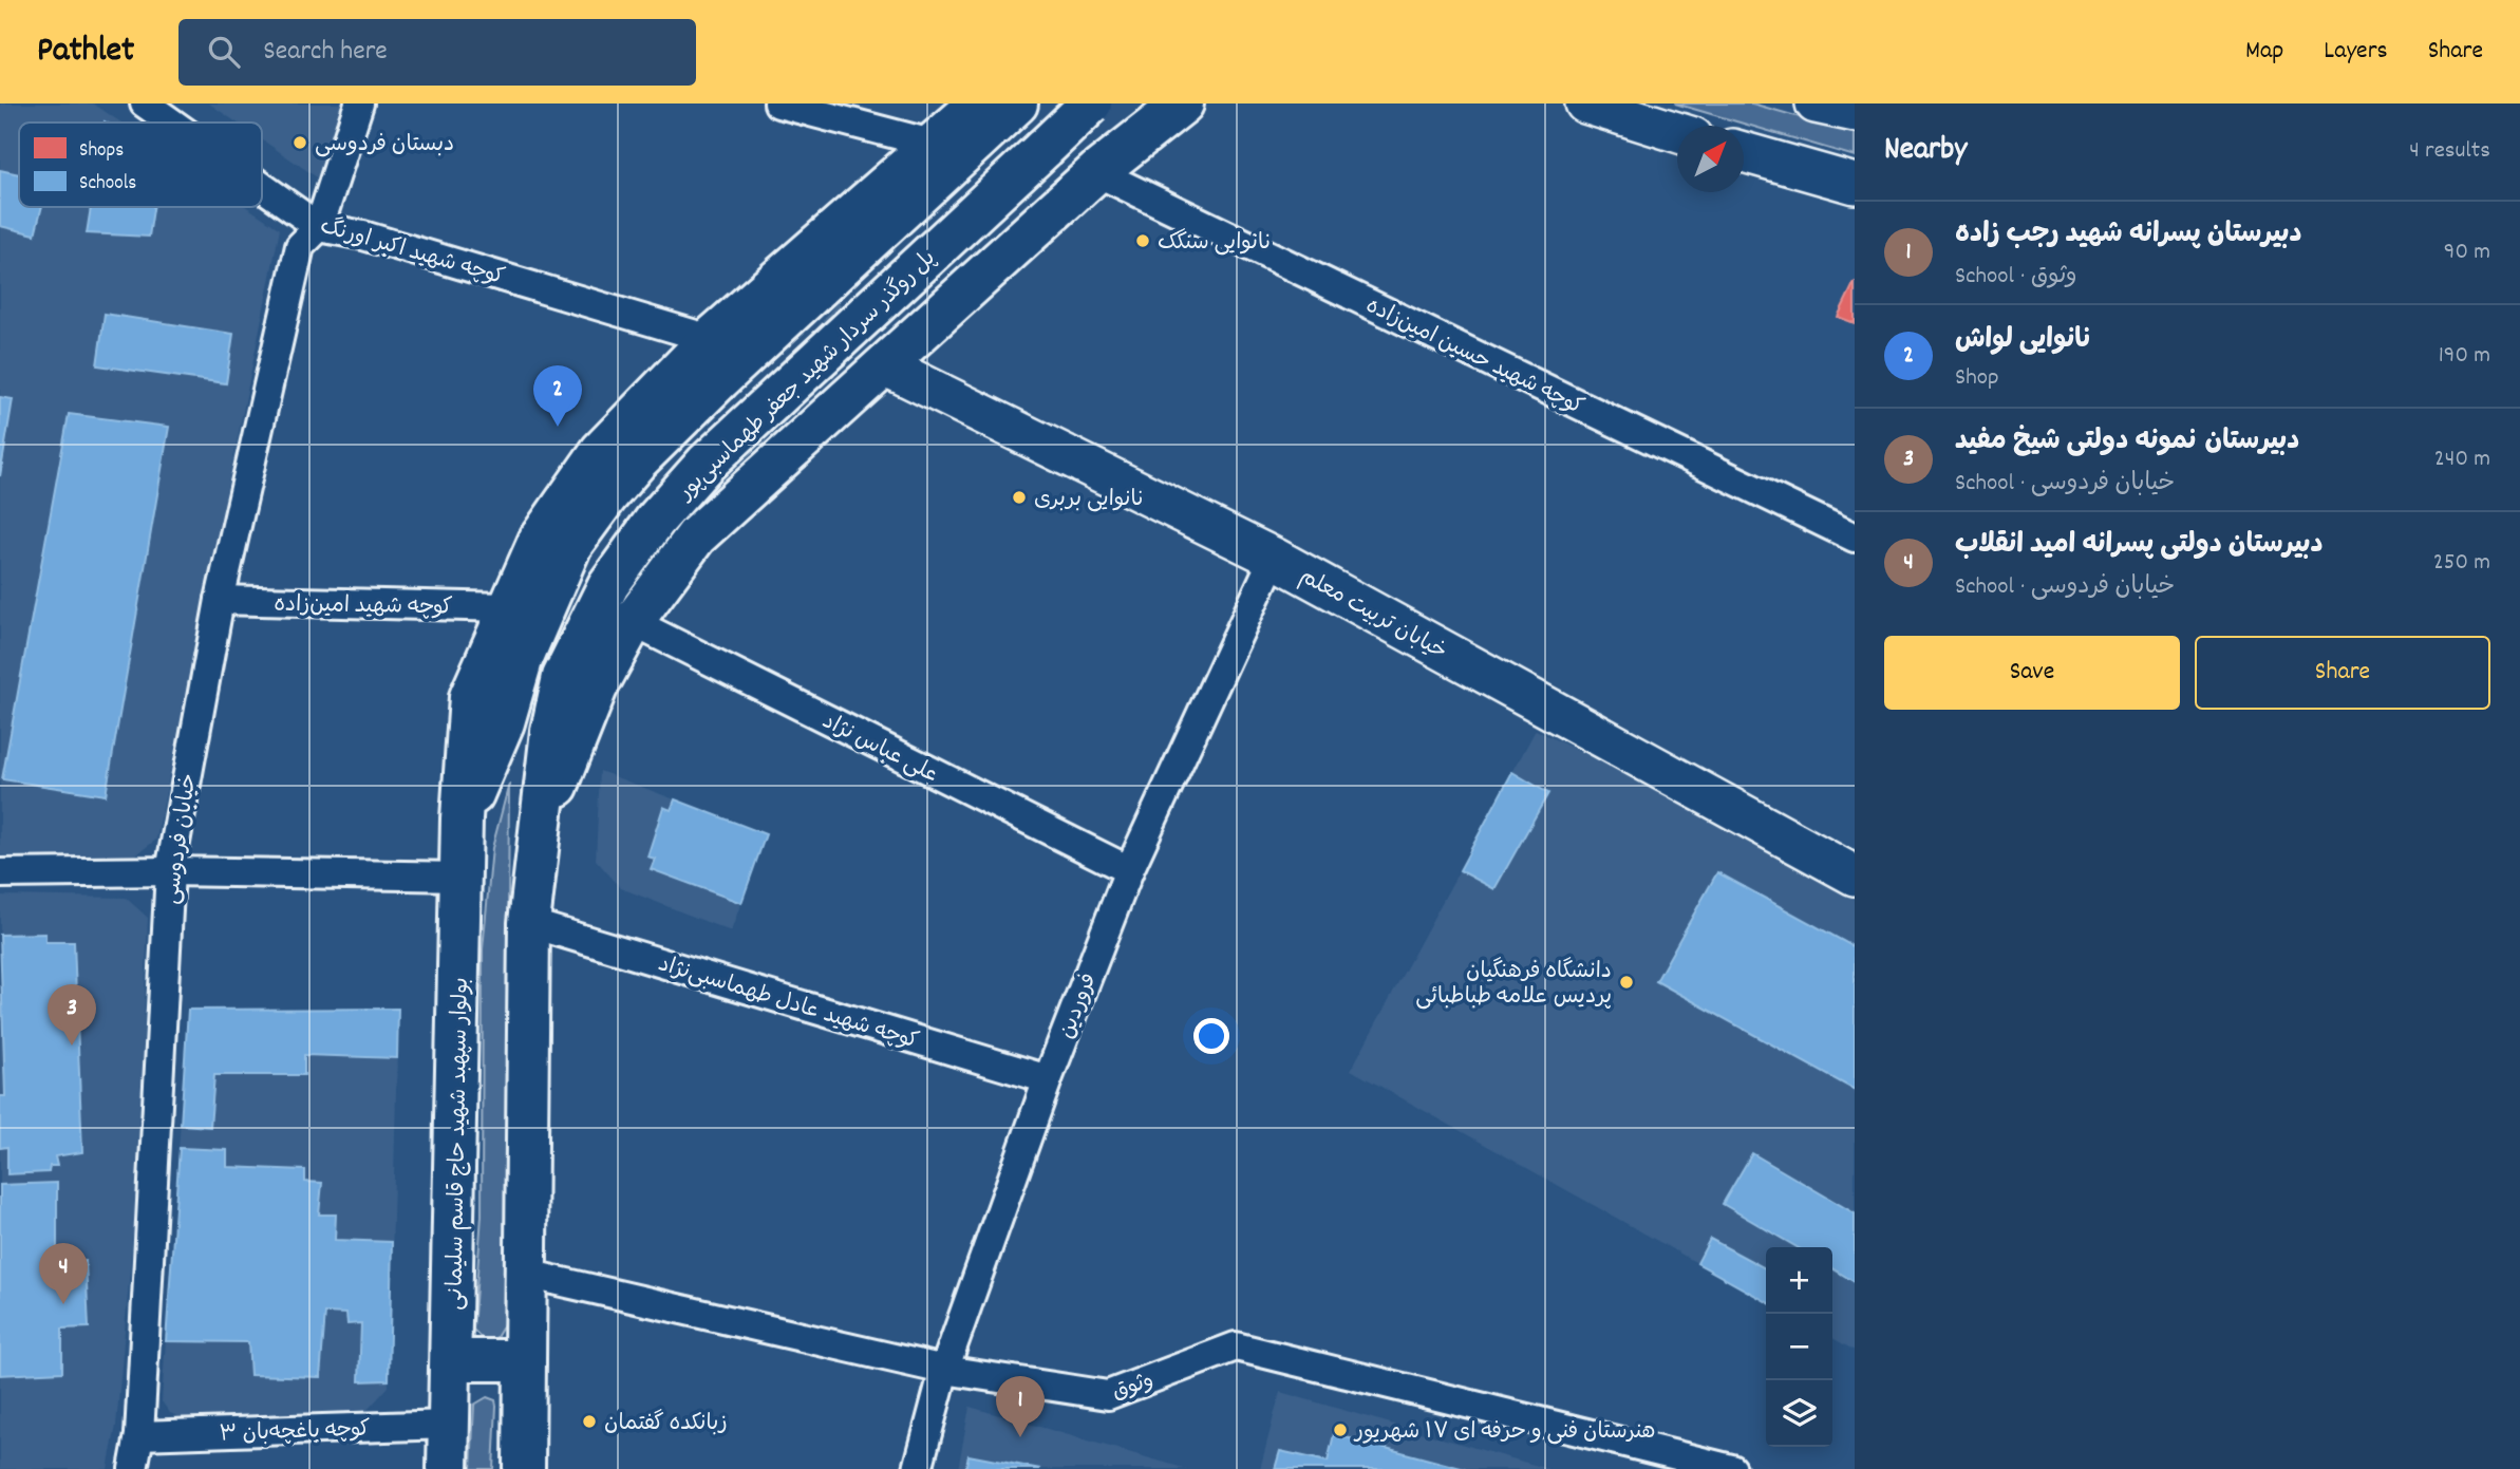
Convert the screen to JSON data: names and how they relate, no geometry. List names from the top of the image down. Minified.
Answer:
{"streets":{"main road":["پل روگذر سردار شهید جعفر طهماسبی‌پور","بولوار سپهبد شهید حاج قاسم سلیمانی"],"street":["کوچه شهید اکبر اورنگ","کوچه شهید حسین امین‌زاده","کوچه شهید امین‌زاده","خیابان تربیت معلم","علی عباس نژاد","خیابان فردوسی","کوچه شهید عادل طهماسبی‌نژاد","فروردین","وثوق","کوچه باغچه‌بان ۳"]},"crossings":[["کوچه شهید اکبر اورنگ","خیابان فردوسی"],["کوچه شهید اکبر اورنگ","بولوار سپهبد شهید حاج قاسم سلیمانی"],["کوچه شهید امین‌زاده","خیابان فردوسی"],["کوچه شهید امین‌زاده","بولوار سپهبد شهید حاج قاسم سلیمانی"],["خیابان تربیت معلم","فروردین"],["علی عباس نژاد","فروردین"],["خیابان فردوسی","کوچه باغچه‌بان ۳"],["کوچه شهید عادل طهماسبی‌نژاد","فروردین"],["فروردین","وثوق"],["بولوار سپهبد شهید حاج قاسم سلیمانی","کوچه باغچه‌بان ۳"]],"places":["دبستان فردوسی","نانوایی سنگک","نانوایی بربری","دانشگاه فرهنگیان پردیس علامه طباطبائی","زبانکده گفتمان","هنرستان فنی و حرفه ای ۱۷ شهریور"],"legend":["Shops","Schools"],"north":"top right","page":{"header":"Pathlet","search":"Search here","nav":["Map","Layers","Share"],"heading":["Nearby","4 results"],"list":[{"mark":"1","name":"دبیرستان پسرانه شهید رجب زاده","note":"School · وثوق","value":"90 m"},{"mark":"2","name":"نانوایی لواش","note":"Shop","value":"190 m"},{"mark":"3","name":"دبیرستان نمونه دولتی شیخ مفید","note":"School · خیابان فردوسی","value":"240 m"},{"mark":"4","name":"دبیرستان دولتی پسرانه امید انقلاب","note":"School · خیابان فردوسی","value":"250 m"}],"pins":["2","3","4","1"],"buttons":["Save","Share"],"map_buttons":["+","−"]}}
